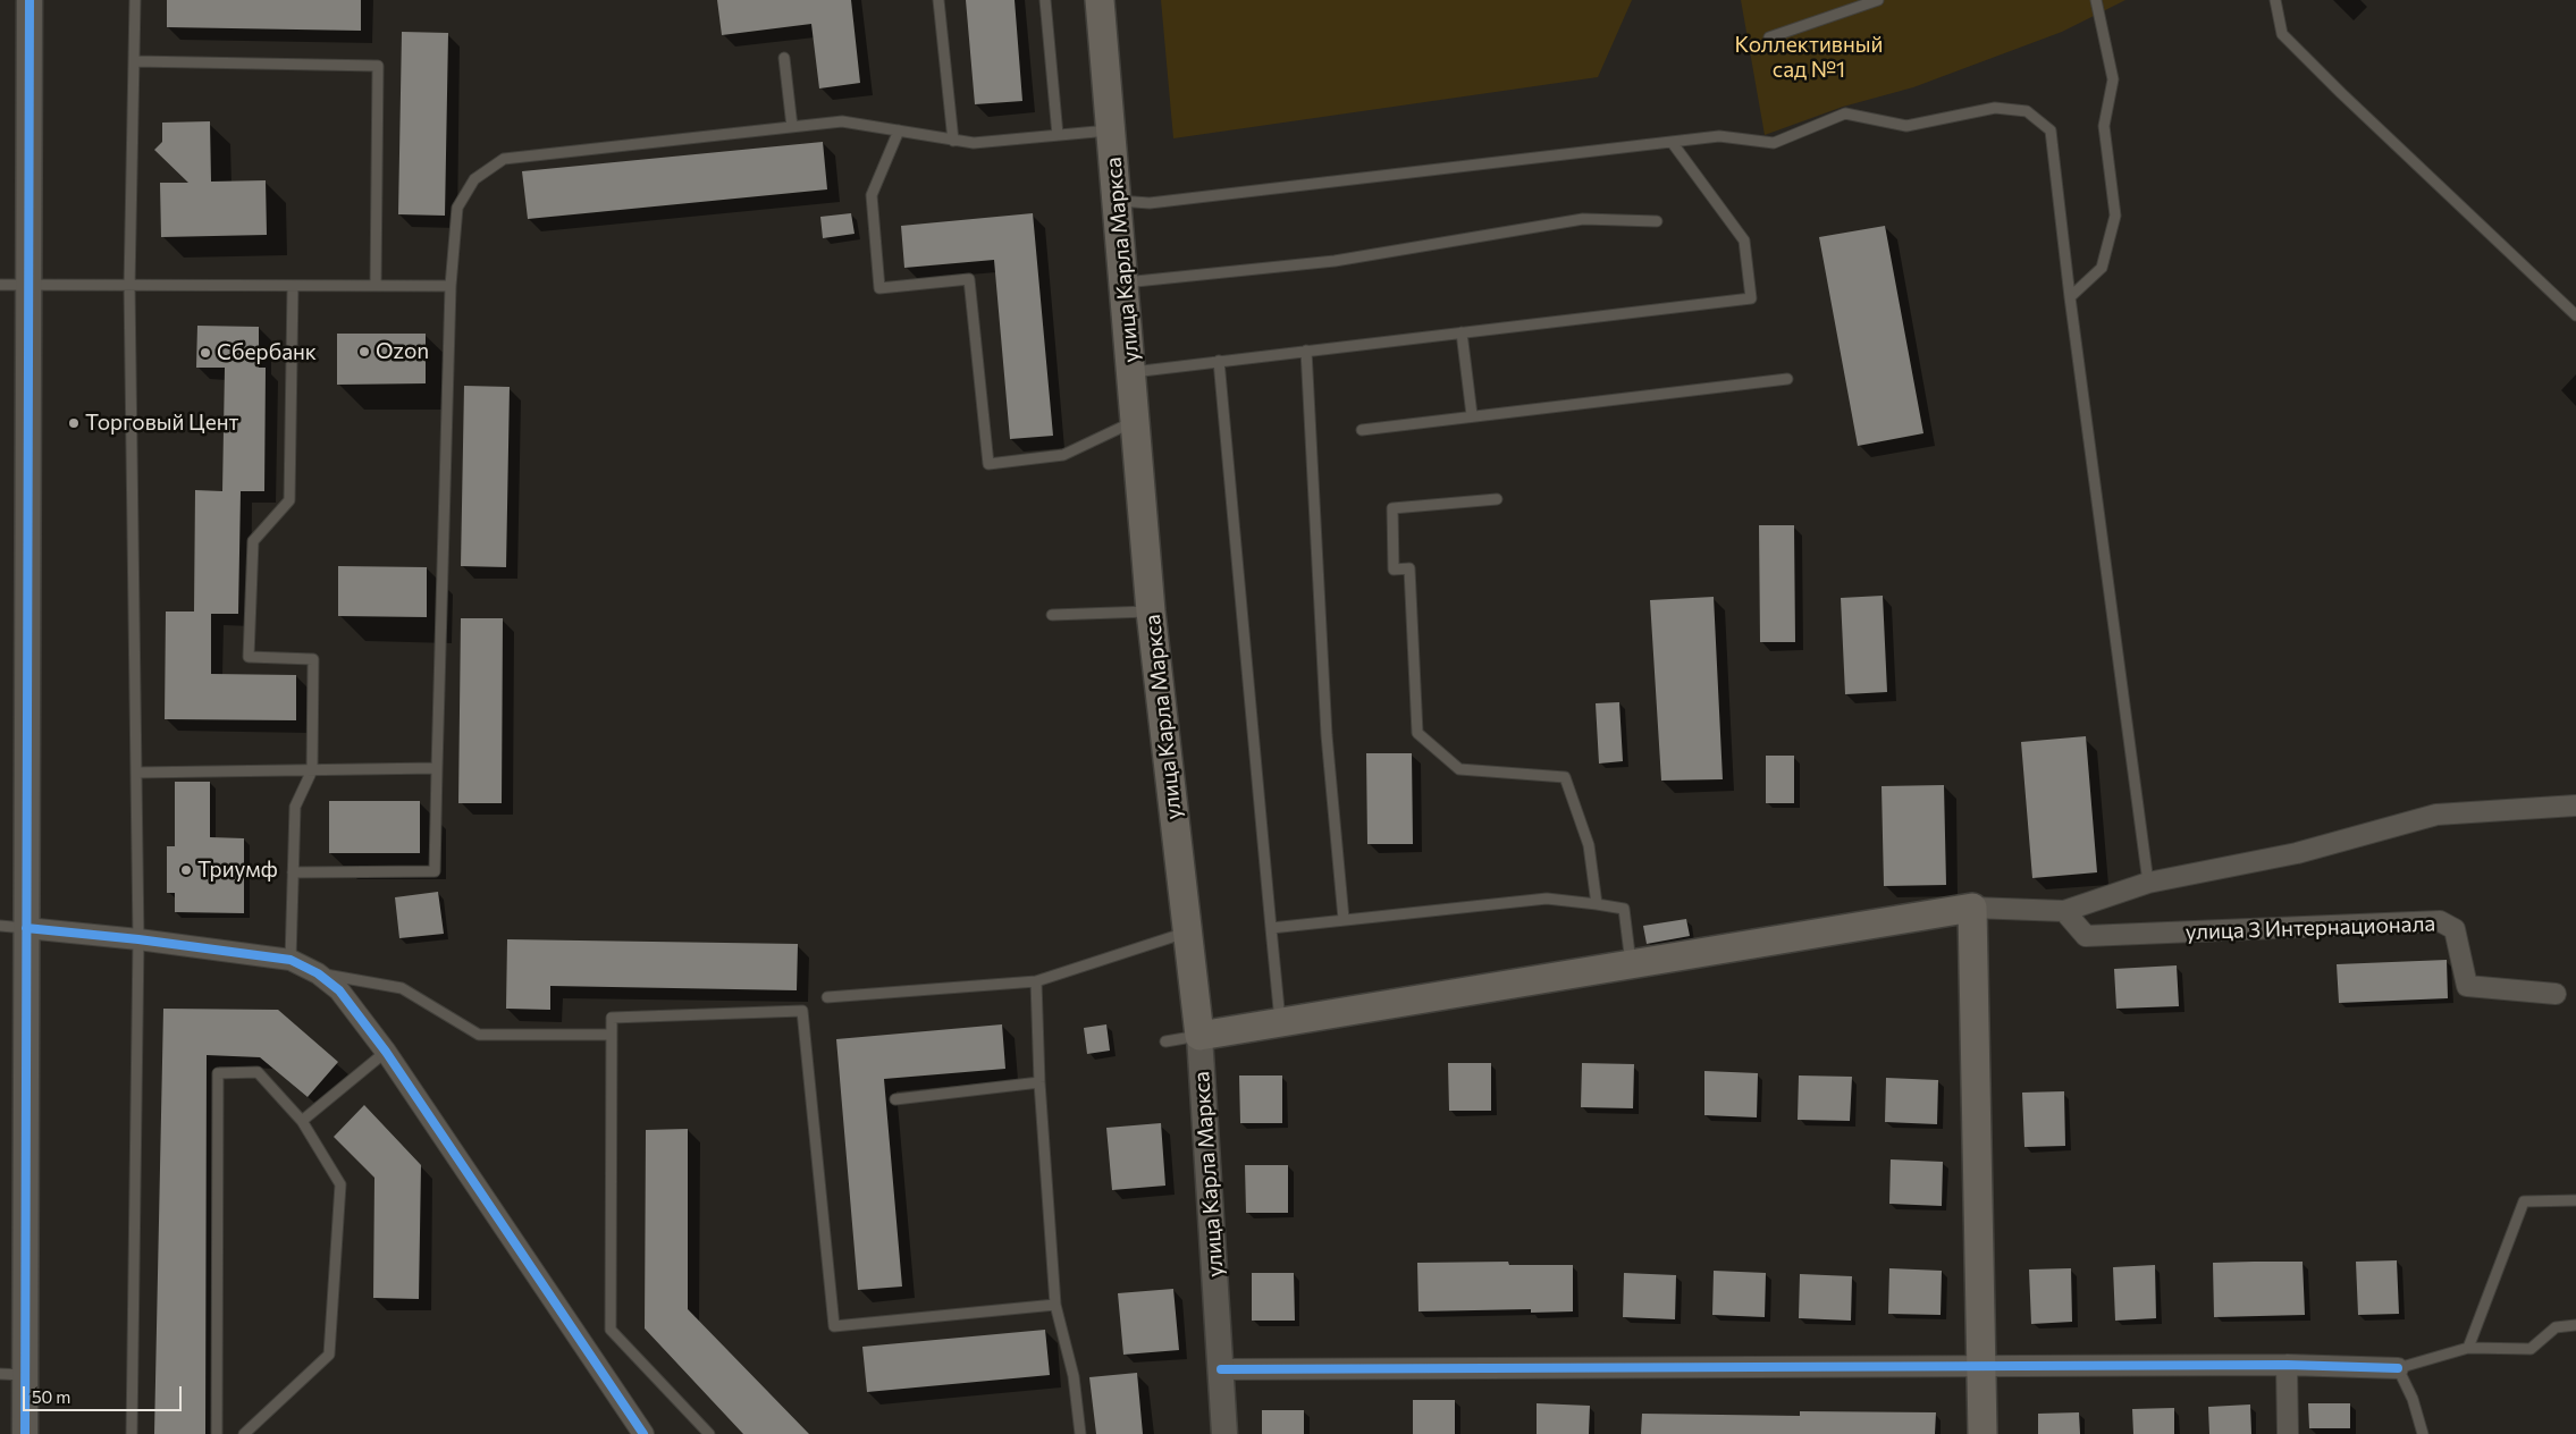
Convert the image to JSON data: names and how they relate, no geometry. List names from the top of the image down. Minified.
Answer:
{"streets":{"main road":["улица Карла Маркса"],"street":["улица 3 Интернационала"]},"parks":["Коллективный сад №1"],"places":["Ozon","Сбербанк","Торговый Цент","Триумф"],"scale_bar":"50 m"}
